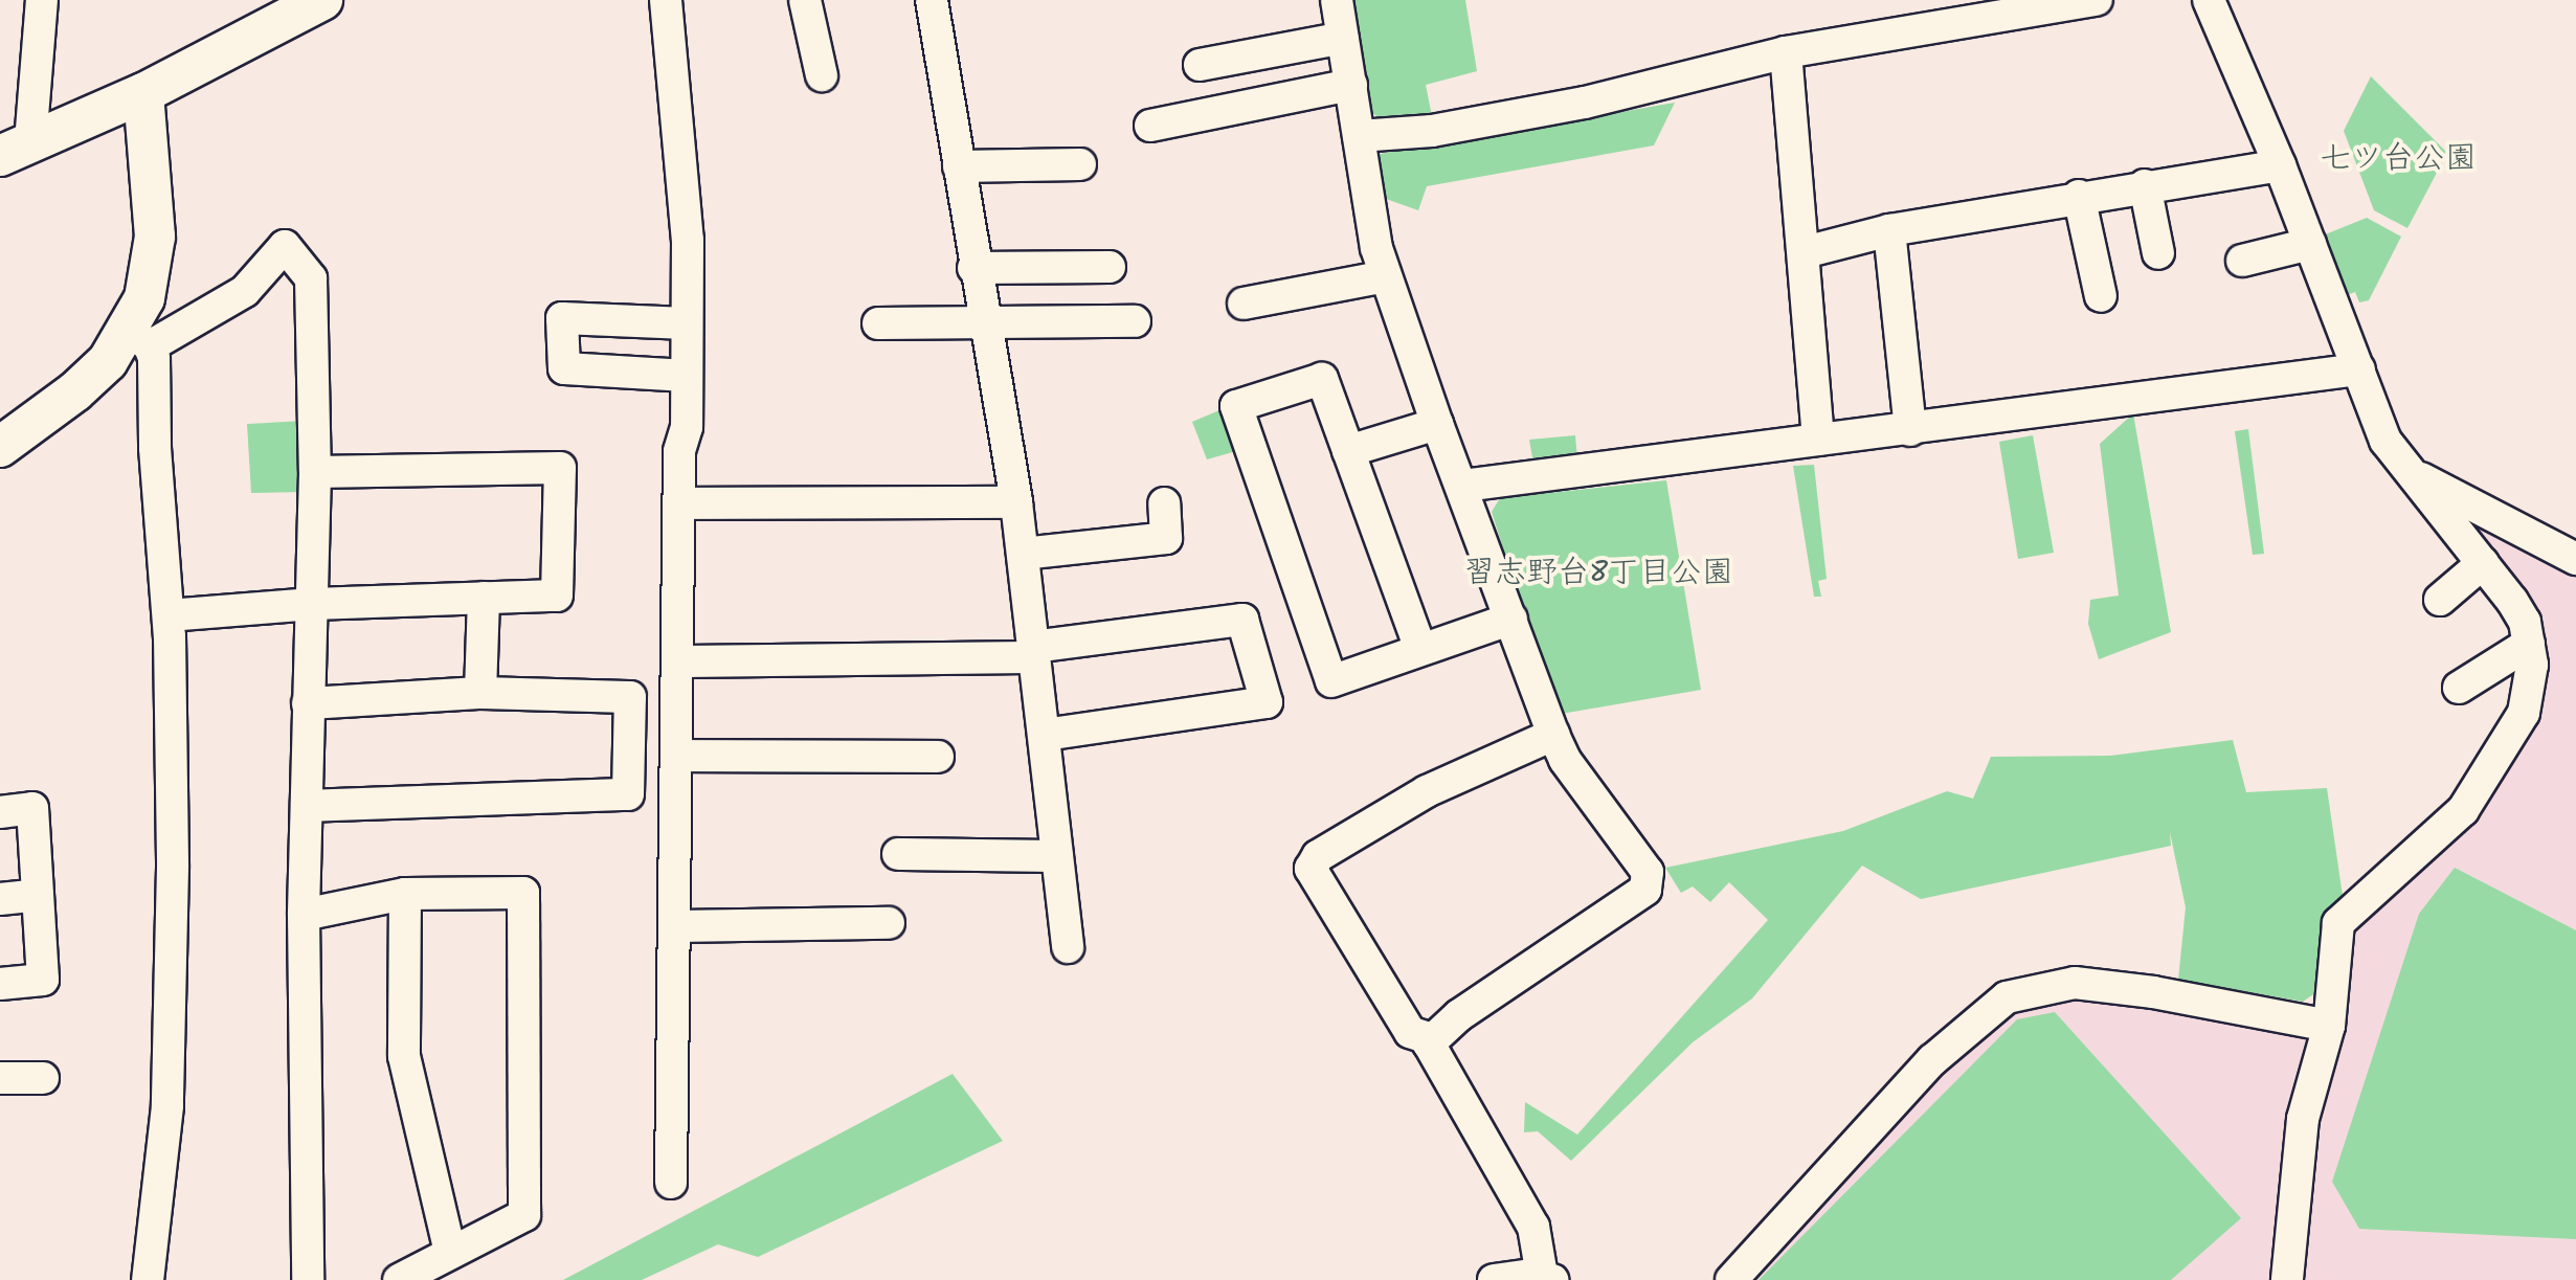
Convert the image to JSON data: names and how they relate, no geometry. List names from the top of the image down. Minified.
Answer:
{"parks":["七ツ台公園","習志野台8丁目公園"]}
